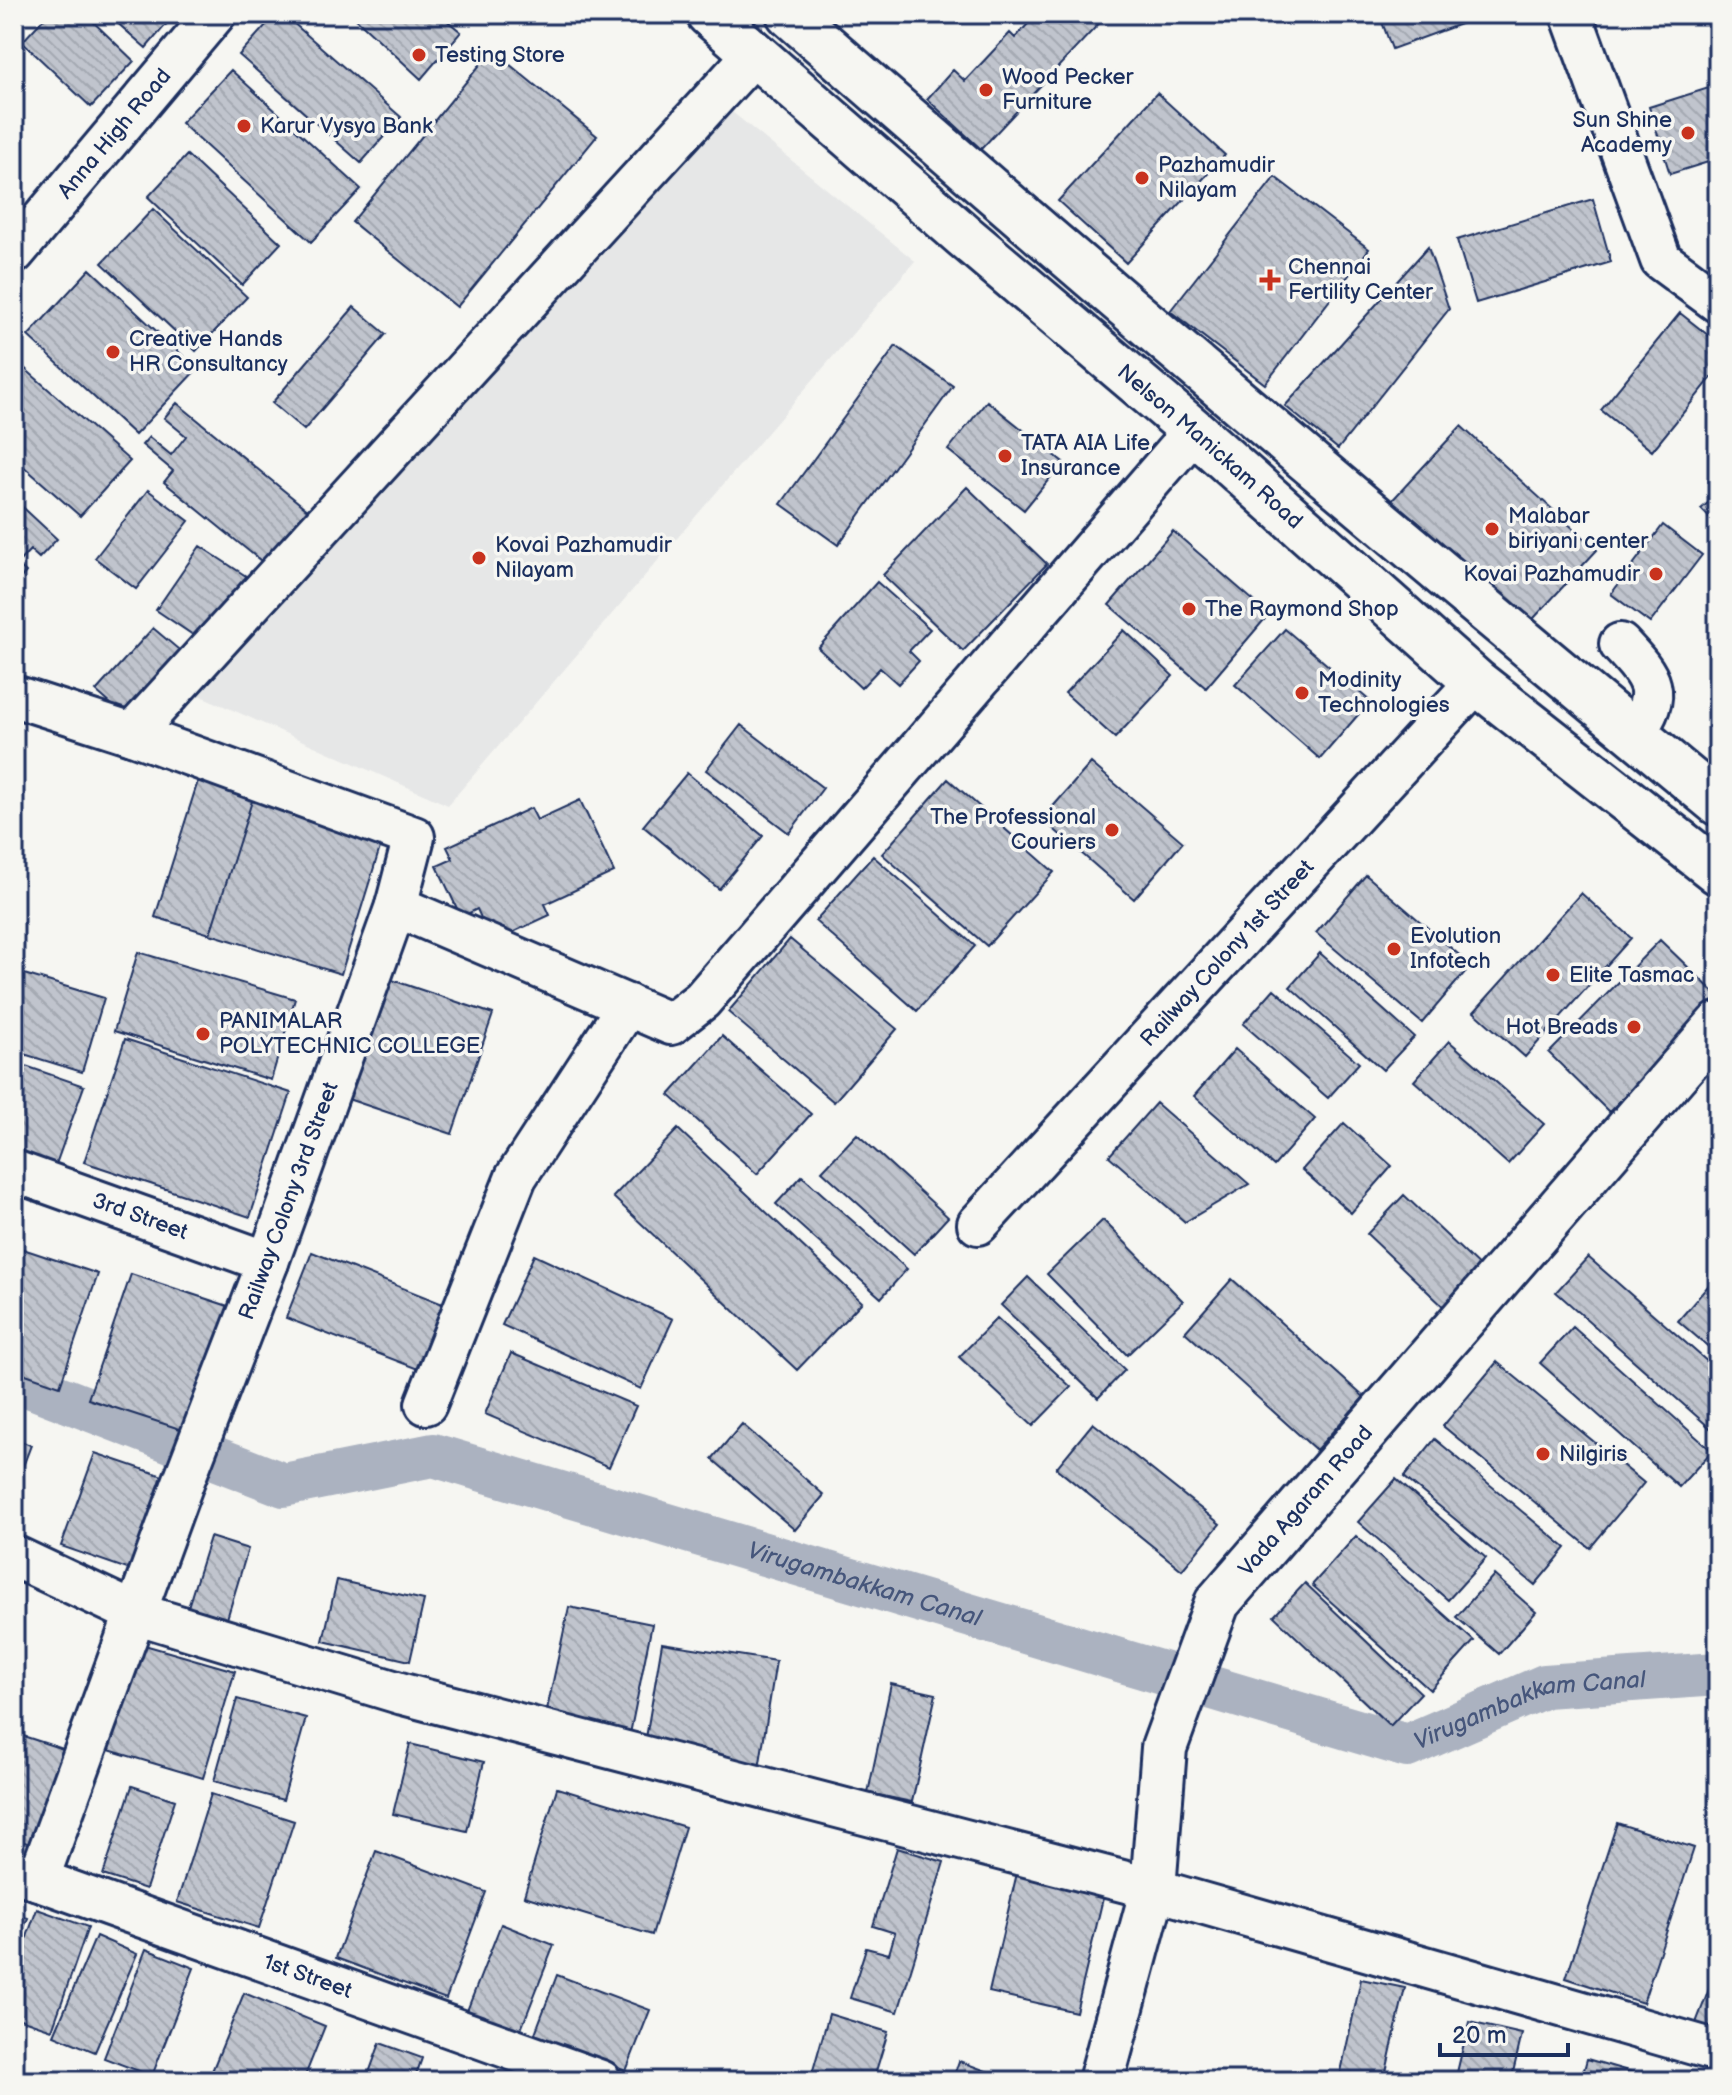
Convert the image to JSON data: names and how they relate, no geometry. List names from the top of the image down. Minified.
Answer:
{"streets":{"main road":["Nelson Manickam Road","Vada Agaram Road"],"street":["Anna High Road","Railway Colony 1st Street","Railway Colony 3rd Street","3rd Street","1st Street"]},"crossings":[["Nelson Manickam Road","Railway Colony 1st Street"],["Railway Colony 3rd Street","3rd Street"]],"water":["Virugambakkam Canal"],"places":{"other":["Testing Store","Wood Pecker Furniture","Karur Vysya Bank","Sun Shine Academy","Pazhamudir Nilayam","Creative Hands HR Consultancy","TATA AIA Life Insurance","Malabar biriyani center","Kovai Pazhamudir Nilayam","Kovai Pazhamudir","The Raymond Shop","Modinity Technologies","The Professional Couriers","Evolution Infotech","Elite Tasmac","Hot Breads","PANIMALAR POLYTECHNIC COLLEGE","Nilgiris"],"health":["Chennai Fertility Center"]},"scale_bar":"20 m"}
